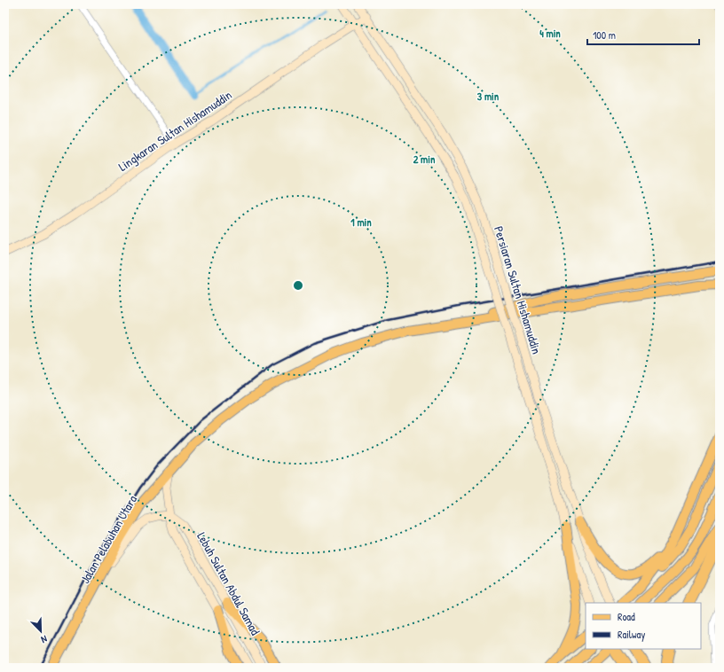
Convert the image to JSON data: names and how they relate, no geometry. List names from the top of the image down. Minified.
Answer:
{"streets":{"main road":["Jalan Pelabuhan Utara"],"street":["Lingkaran Sultan Hishamuddin","Persiaran Sultan Hishamuddin","Lebuh Sultan Abdul Samad"]},"crossings":[["Lingkaran Sultan Hishamuddin","Persiaran Sultan Hishamuddin"],["Jalan Pelabuhan Utara","Lebuh Sultan Abdul Samad"]],"legend":["Road","Railway"],"scale_bar":"100 m","north":"bottom right","rings":["4 min","3 min","2 min","1 min"]}
